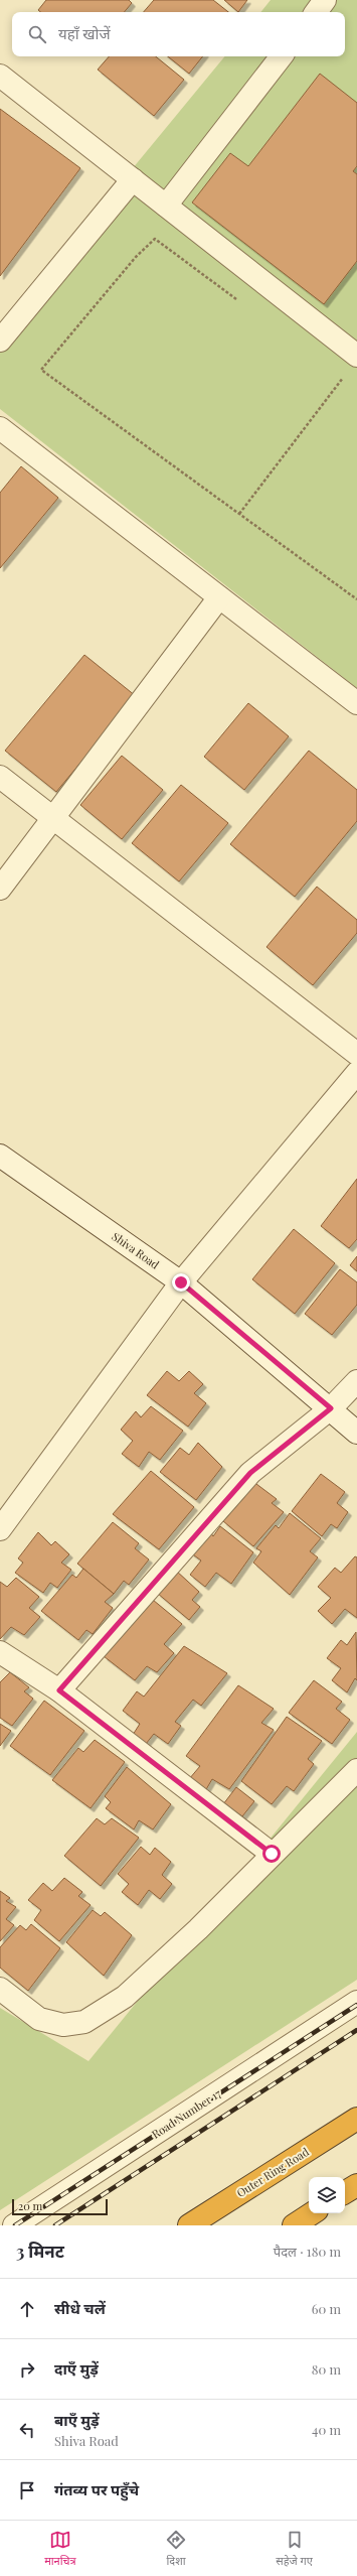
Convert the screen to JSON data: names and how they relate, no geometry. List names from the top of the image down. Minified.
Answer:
{"streets":{"highway":["Outer Ring Road"],"street":["Shiva Road","Road Number 17"]},"scale_bar":"20 m","page":{"search":"यहाँ खोजें","scale":"20 m","heading":["3 मिनट","पैदल · 180 m"],"list":[["सीधे चलें","60 m"],["दाएँ मुड़ें","80 m"],["बाएँ मुड़ें","Shiva Road","40 m"],"गंतव्य पर पहुँचे"],"nav":["मानचित्र","दिशा","सहेजे गए"]}}
